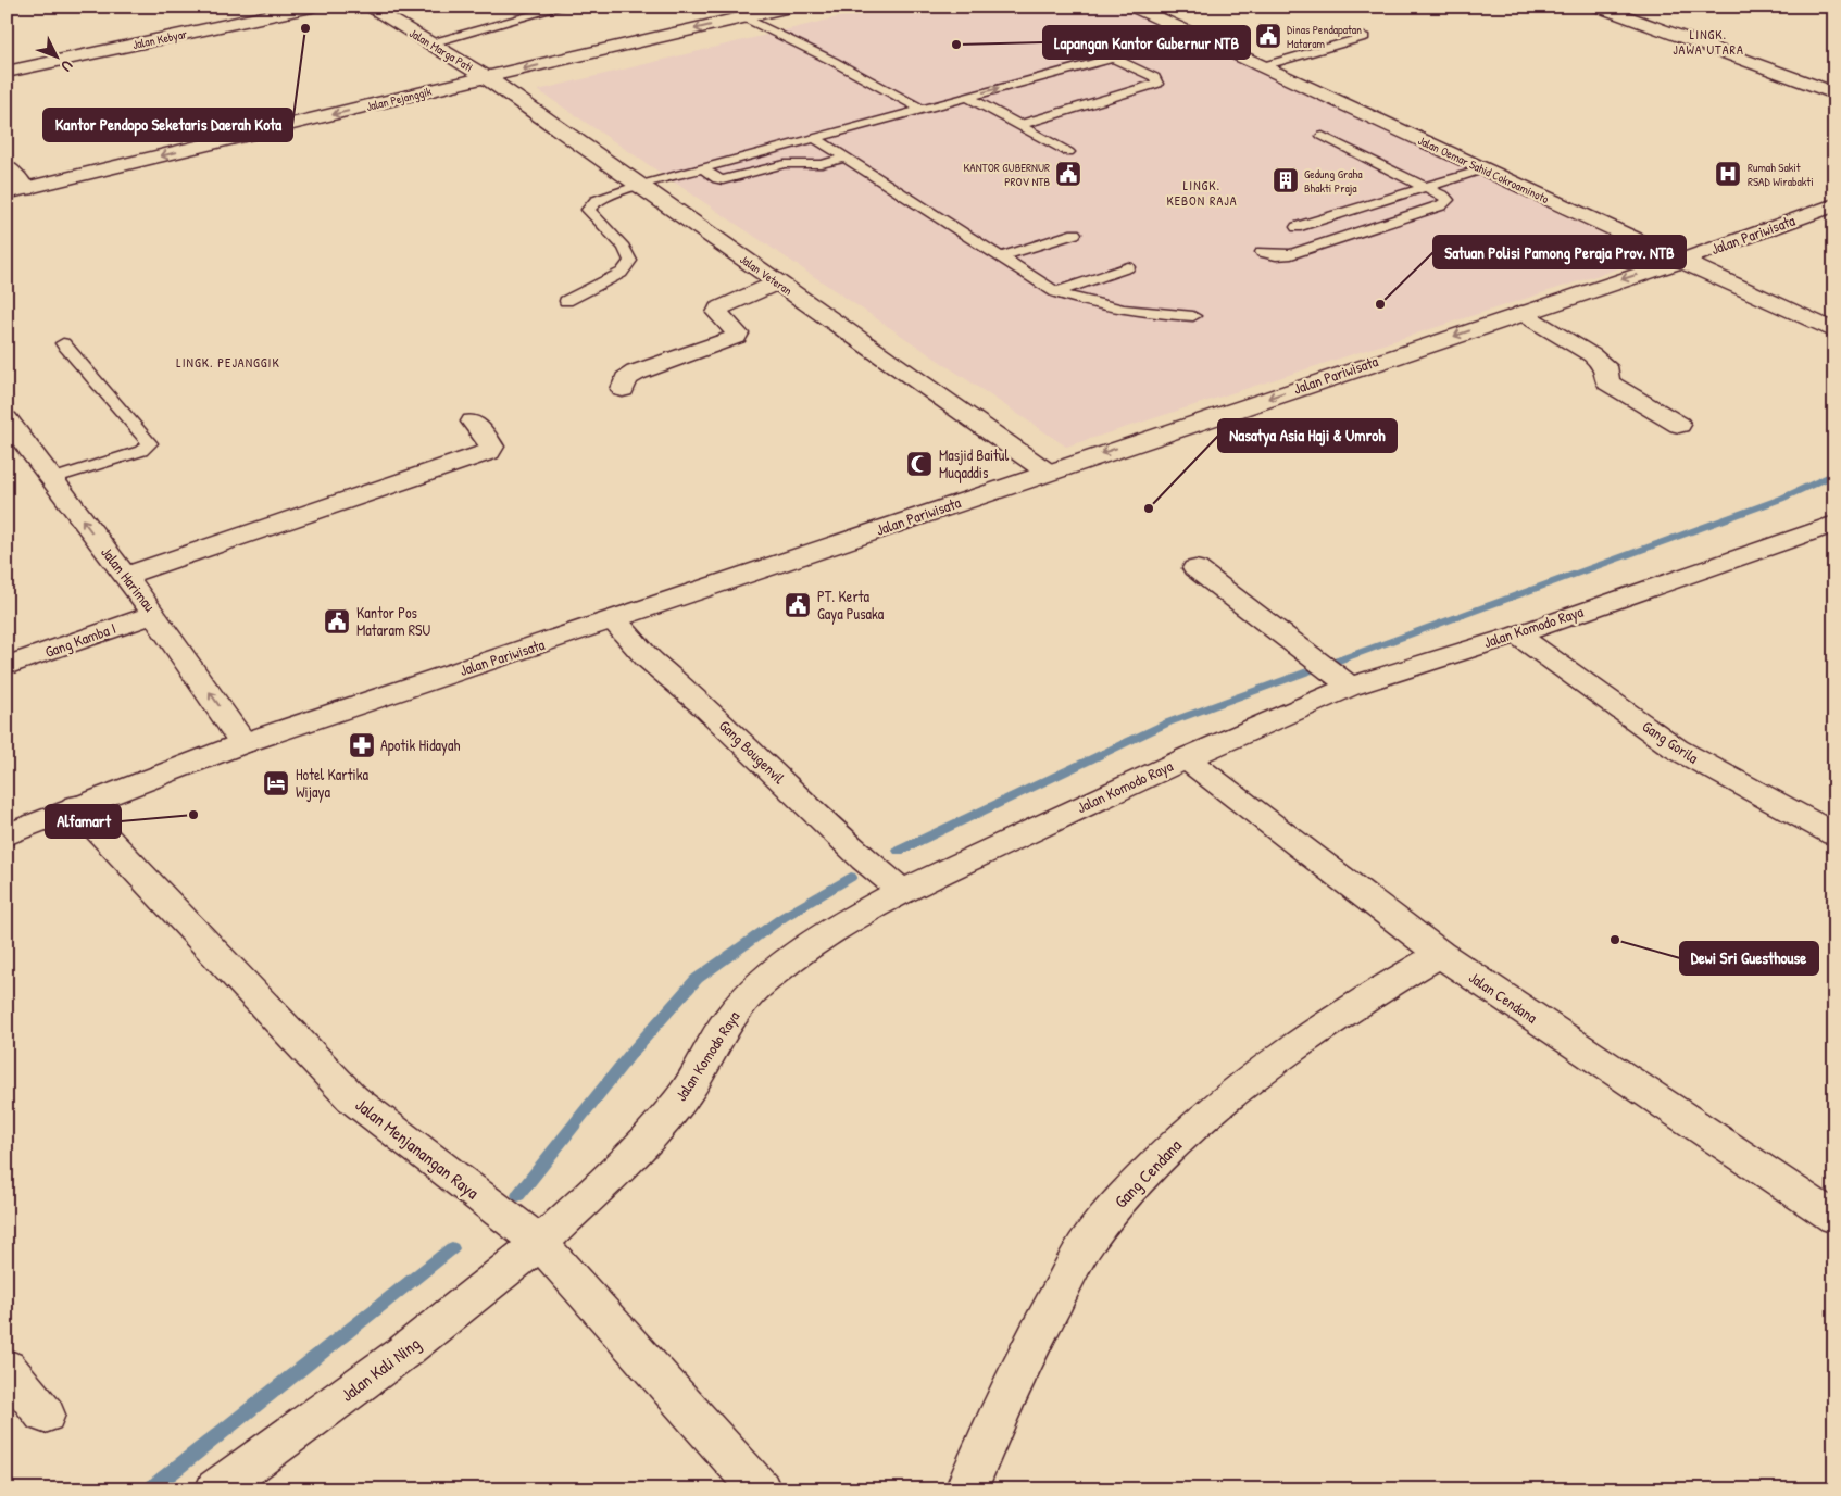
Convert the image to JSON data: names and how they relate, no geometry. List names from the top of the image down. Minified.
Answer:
{"streets":{"street":["Jalan Kebyar","Jalan Marga Pati","Jalan Pejanggik","Jalan Oemar Sahid Cokroaminoto","Jalan Pariwisata","Jalan Veteran","Jalan Harimau","Jalan Komodo Raya","Gang Kamba I","Gang Gorila","Gang Bougenvil","Jalan Cendana","Jalan Menjanangan Raya","Gang Cendana","Jalan Kali Ning"]},"crossings":[["Jalan Marga Pati","Jalan Pejanggik"],["Jalan Marga Pati","Jalan Veteran"],["Jalan Pejanggik","Jalan Veteran"],["Jalan Oemar Sahid Cokroaminoto","Jalan Pariwisata"],["Jalan Pariwisata","Jalan Veteran"],["Jalan Pariwisata","Jalan Harimau"],["Jalan Pariwisata","Gang Bougenvil"],["Jalan Pariwisata","Jalan Menjanangan Raya"],["Jalan Harimau","Gang Kamba I"],["Jalan Komodo Raya","Gang Gorila"],["Jalan Komodo Raya","Gang Bougenvil"],["Jalan Komodo Raya","Jalan Cendana"],["Jalan Komodo Raya","Jalan Menjanangan Raya"],["Jalan Komodo Raya","Jalan Kali Ning"],["Jalan Cendana","Gang Cendana"],["Jalan Menjanangan Raya","Jalan Kali Ning"]],"one_way":["Jalan Pejanggik","Jalan Harimau"],"districts":["LINGK. JAWA UTARA","LINGK. KEBON RAJA","LINGK. PEJANGGIK"],"places":{"other":["Kantor Pendopo Seketaris Daerah Kota","Lapangan Kantor Gubernur NTB","Satuan Polisi Pamong Peraja Prov. NTB","Nasatya Asia Haji & Umroh","Alfamart","Dewi Sri Guesthouse"],"public building":["Dinas Pendapatan Mataram","KANTOR GUBERNUR PROV NTB","PT. Kerta Gaya Pusaka","Kantor Pos Mataram RSU"],"hospital":["Rumah Sakit RSAD Wirabakti"],"building":["Gedung Graha Bhakti Praja"],"mosque":["Masjid Baitul Muqaddis"],"pharmacy":["Apotik Hidayah"],"hotel":["Hotel Kartika Wijaya"]},"north":"bottom right"}
